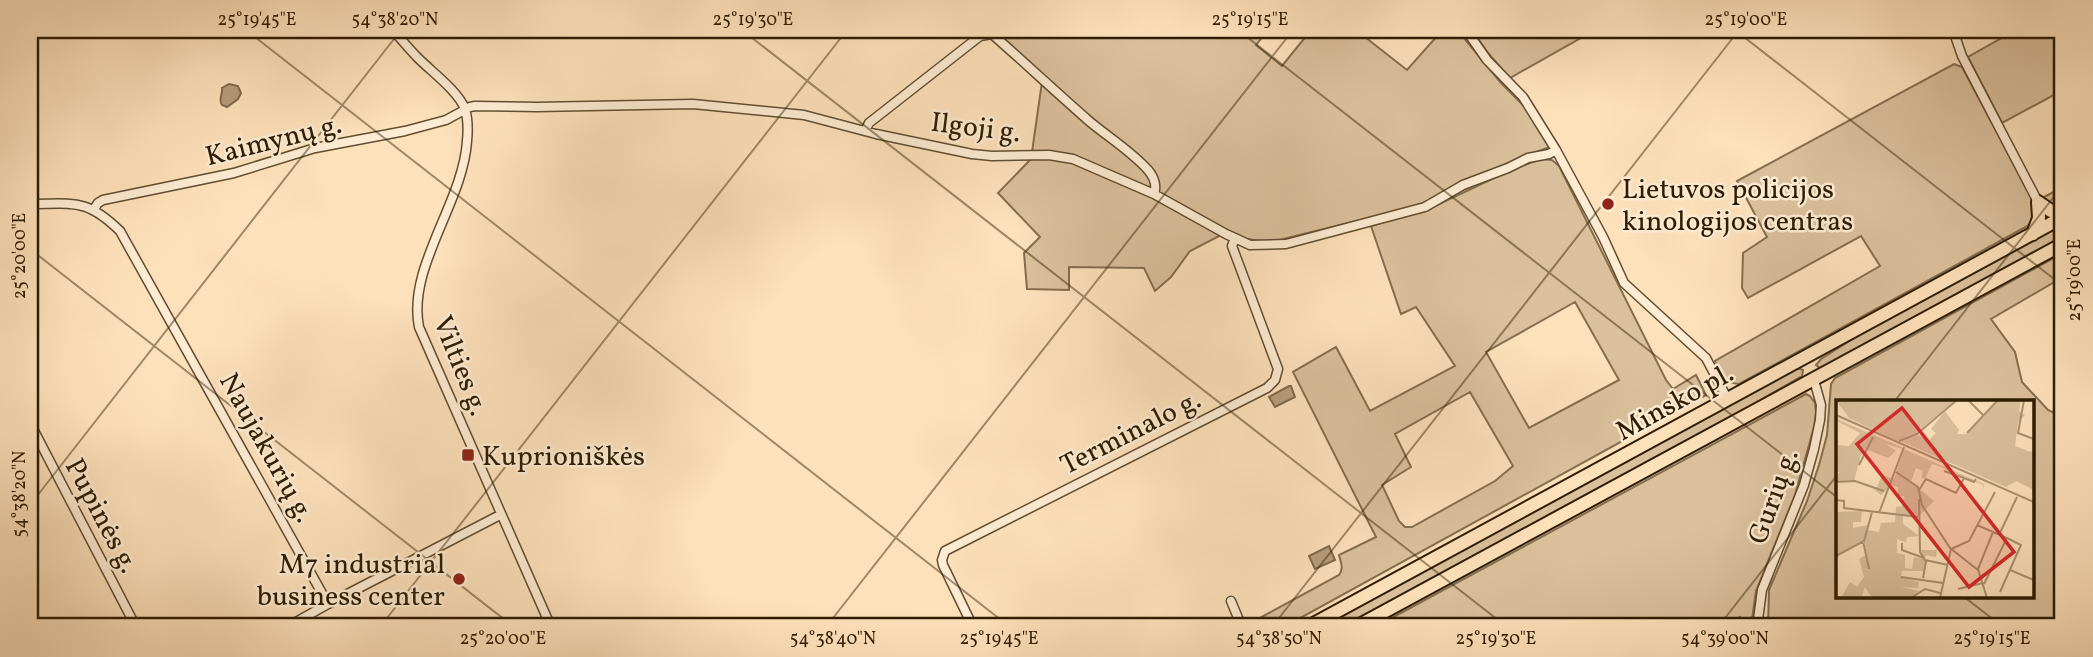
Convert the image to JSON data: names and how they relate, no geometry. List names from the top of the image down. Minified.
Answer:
{"streets":{"highway":["Minsko pl."],"street":["Ilgoji g.","Kaimynų g.","Vilties g.","Terminalo g.","Naujakurių g.","Gurių g.","Pupinės g."]},"crossings":[["Ilgoji g.","Kaimynų g."],["Ilgoji g.","Vilties g."],["Ilgoji g.","Terminalo g."],["Kaimynų g.","Vilties g."],["Kaimynų g.","Naujakurių g."],["Minsko pl.","Gurių g."]],"places":{"other":["Lietuvos policijos kinologijos centras","M7 industrial business center"],"transit":["Kuprioniškės"]},"coordinates":["25°19'45\"E","54°38'20\"N","25°19'30\"E","25°19'15\"E","25°19'00\"E","25°20'00\"E","54°38'40\"N","54°38'50\"N","54°39'00\"N"]}
